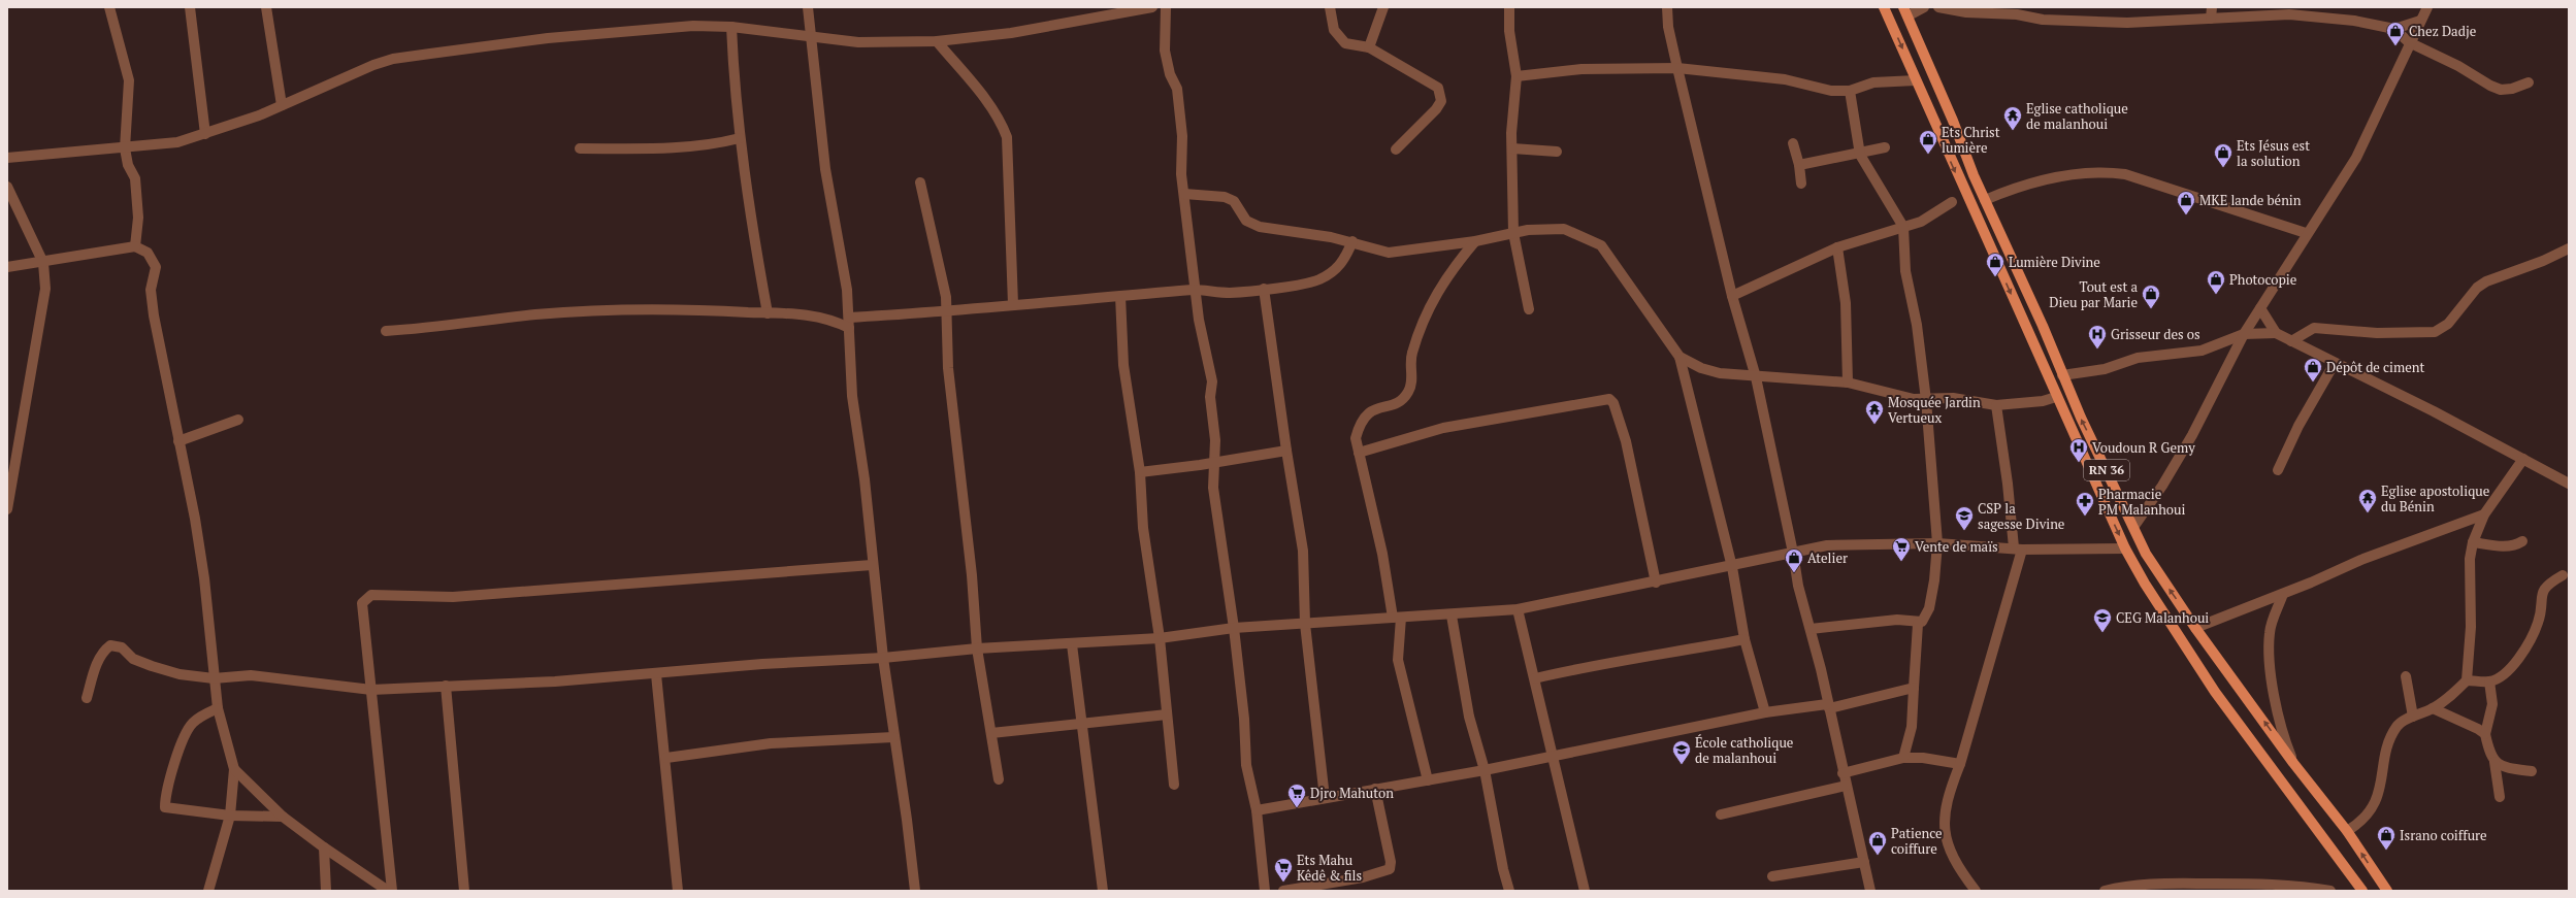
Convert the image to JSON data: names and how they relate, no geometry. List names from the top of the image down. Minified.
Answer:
{"streets":{"main road":["RN 36"]},"places":{"shop":["Chez Dadje","Ets Christ lumière","Ets Jésus est la solution","MKE lande bénin","Lumière Divine","Photocopie","Tout est a Dieu par Marie","Dépôt de ciment","Atelier","Israno coiffure","Patience coiffure"],"temple":["Eglise catholique de malanhoui","Mosquée Jardin Vertueux","Eglise apostolique du Bénin"],"hospital":["Grisseur des os","Voudoun R Gemy"],"pharmacy":["Pharmacie PM Malanhoui"],"school or university":["CSP la sagesse Divine","CEG Malanhoui","École catholique de malanhoui"],"supermarket":["Vente de maïs","Djro Mahuton","Ets Mahu Kêdê & fils"]}}
